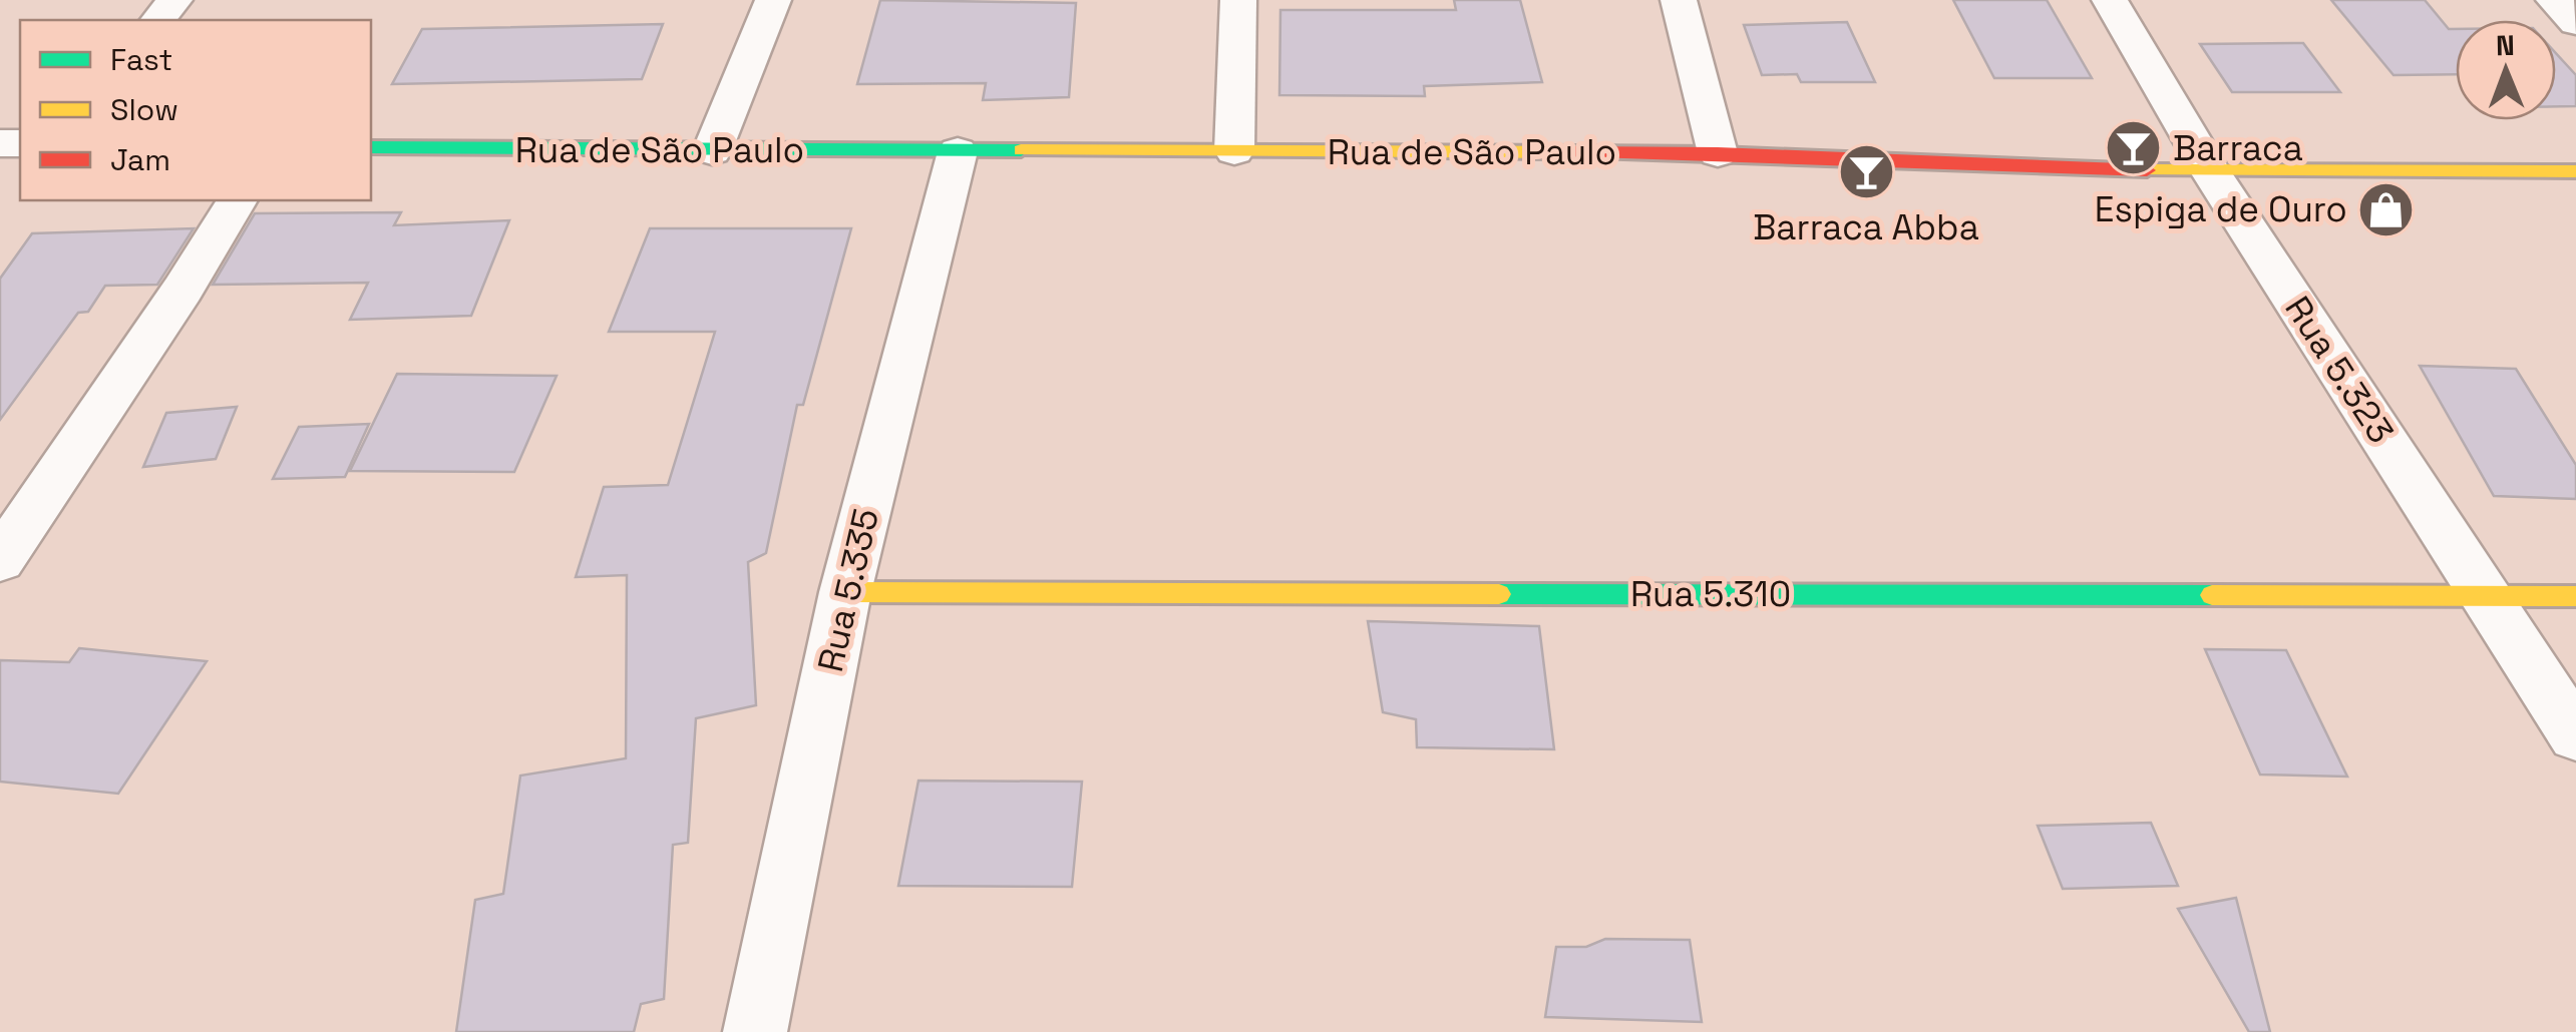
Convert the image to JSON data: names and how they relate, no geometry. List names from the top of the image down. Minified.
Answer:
{"streets":{"street":["Rua de São Paulo","Rua 5.323","Rua 5.335","Rua 5.310"]},"crossings":[["Rua de São Paulo","Rua 5.323"],["Rua de São Paulo","Rua 5.335"],["Rua 5.323","Rua 5.310"],["Rua 5.335","Rua 5.310"]],"places":{"bar":["Barraca","Barraca Abba"],"shop":["Espiga de Ouro"]},"legend":["Fast","Slow","Jam"],"north":"top"}
